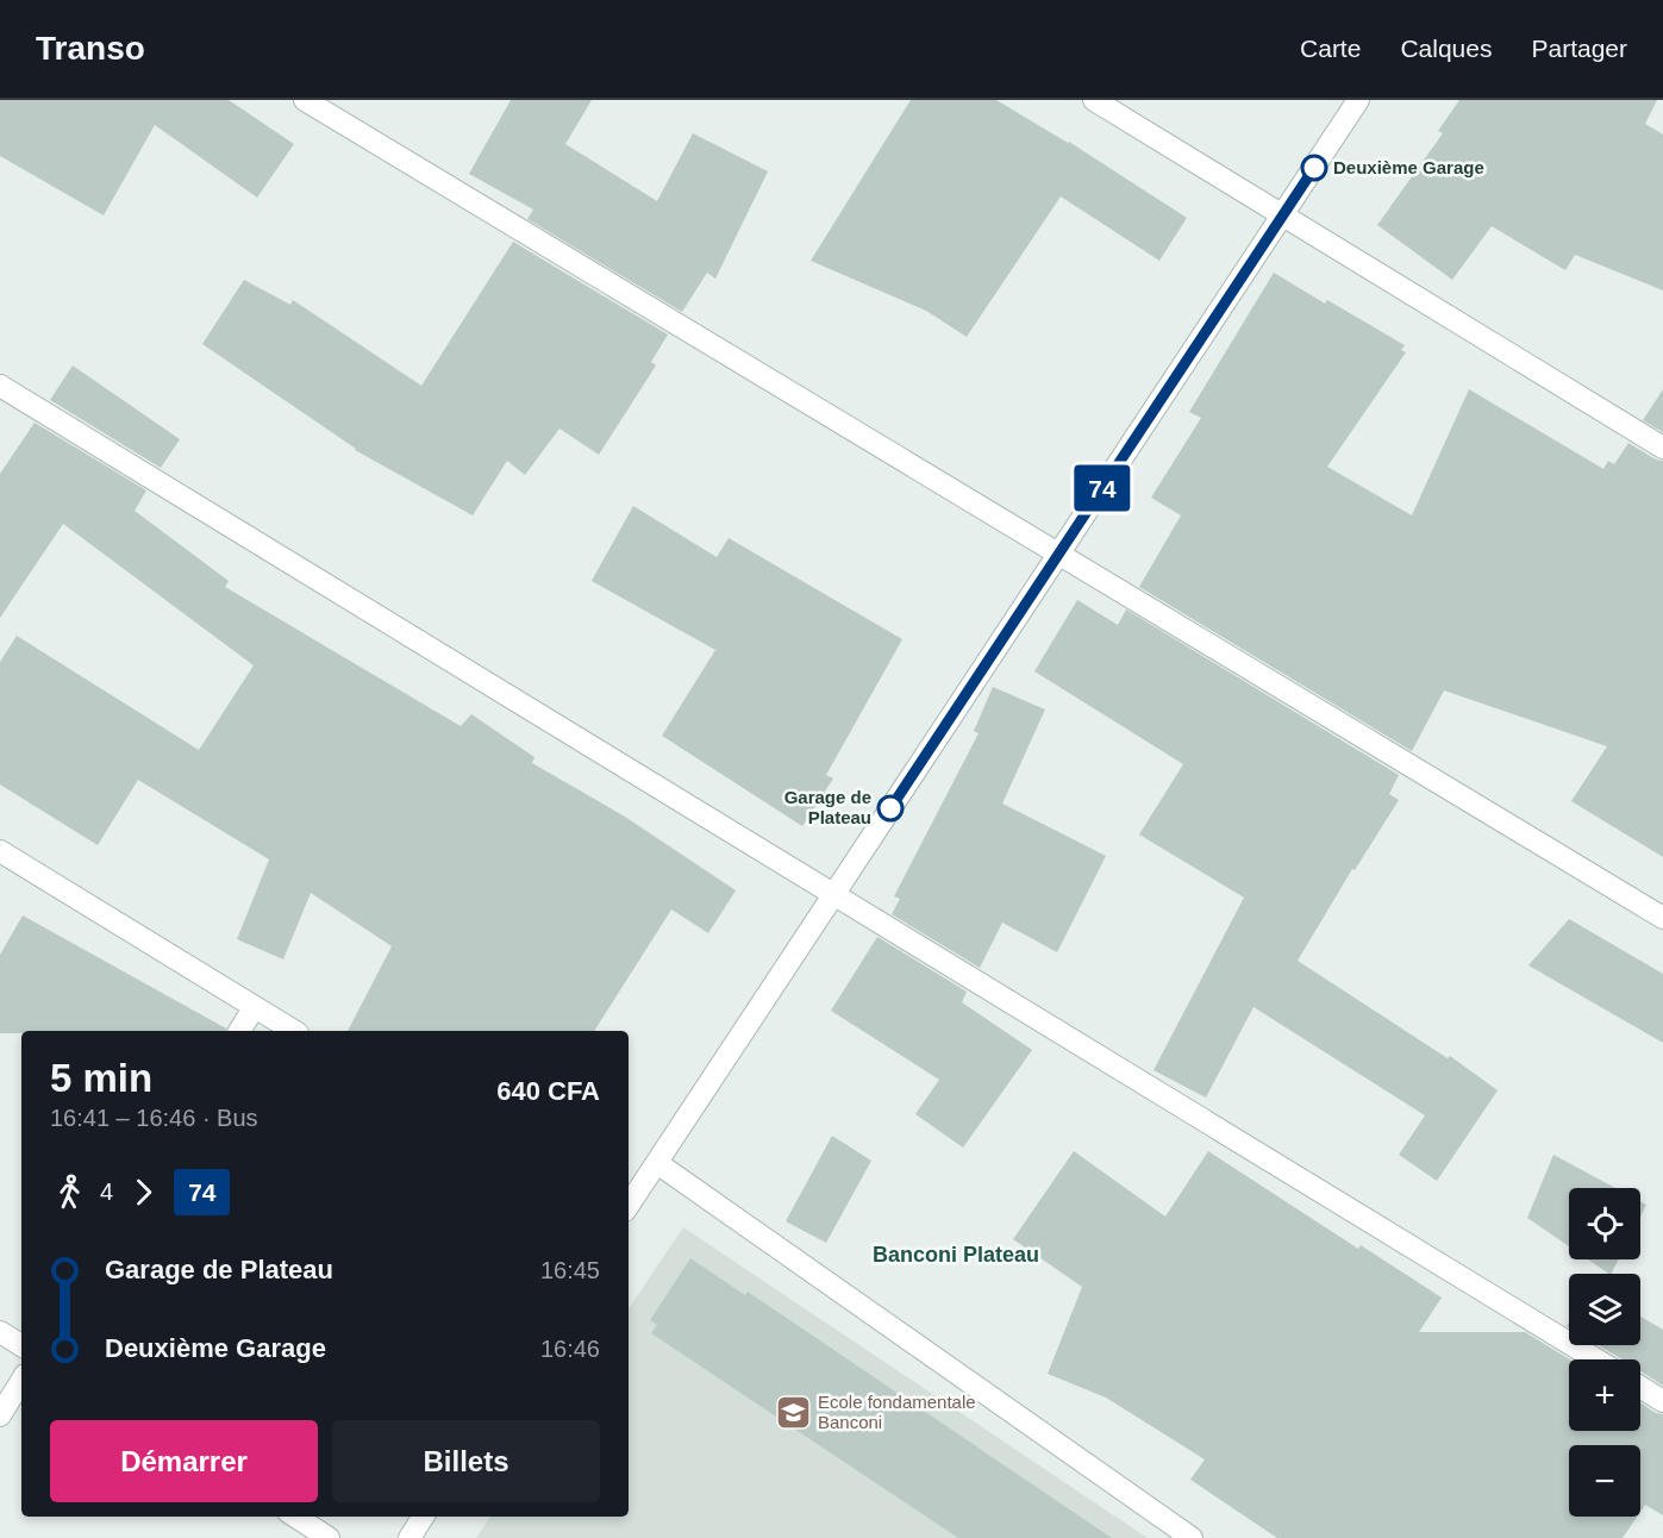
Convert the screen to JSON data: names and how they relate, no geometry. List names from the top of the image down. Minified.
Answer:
{"districts":["Banconi Plateau"],"places":{"other":["Deuxième Garage","Garage de Plateau"],"school or university":["Ecole fondamentale Banconi"]},"lines":["bus line 74"],"page":{"header":"Transo","nav":["Carte","Calques","Partager"],"on_map":"74","heading":["5 min","16:41 – 16:46 · Bus","640 CFA"],"legs":["4","74"],"map_buttons":["+","−"],"list":[{"name":"Garage de Plateau","value":"16:45"},{"name":"Deuxième Garage","value":"16:46"}],"buttons":["Démarrer","Billets"]}}
